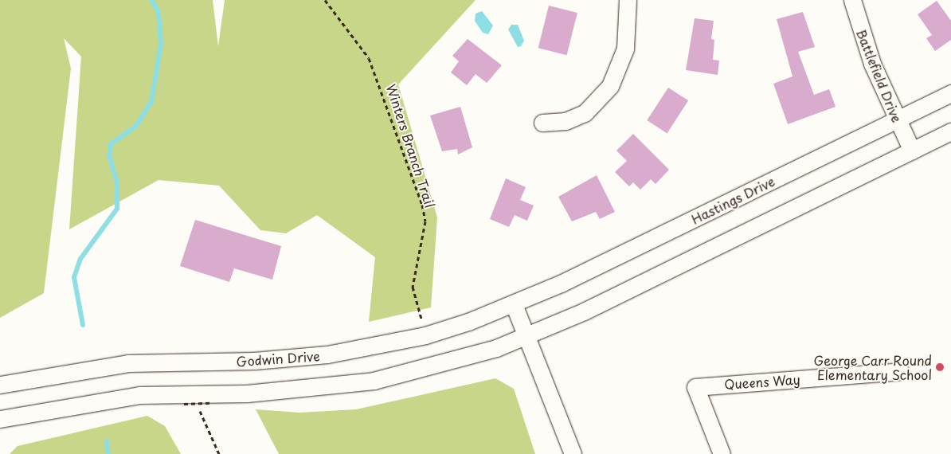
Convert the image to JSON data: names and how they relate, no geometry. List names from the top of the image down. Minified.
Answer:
{"streets":{"street":["Battlefield Drive","Hastings Drive","Godwin Drive","Queens Way"],"path":["Winters Branch Trail"]},"crossings":[["Battlefield Drive","Hastings Drive"],["Winters Branch Trail","Godwin Drive"],["Hastings Drive","Godwin Drive"]],"places":["George Carr Round Elementary School"]}
